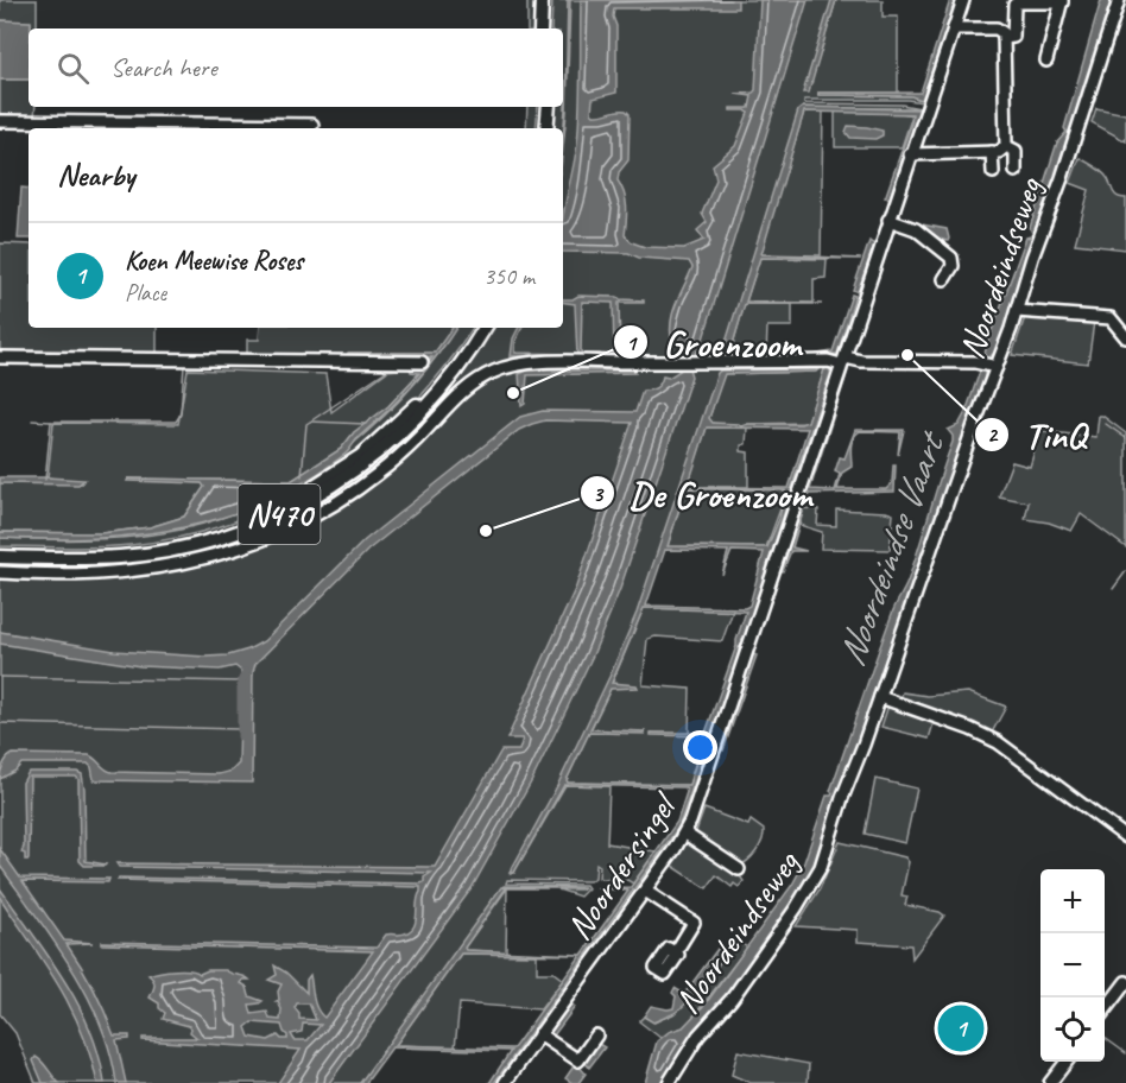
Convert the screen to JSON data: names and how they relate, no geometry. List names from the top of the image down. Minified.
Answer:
{"streets":{"main road":["N470"],"street":["Noordeindseweg","Noordersingel"]},"water":["Noordeindse Vaart"],"places":["TinQ","Groenzoom","De Groenzoom"],"page":{"search":"Search here","heading":"Nearby","list":[{"mark":"1","name":"Koen Meewise Roses","note":"Place","value":"350 m"}],"map_buttons":["+","−"],"pins":"1"}}
